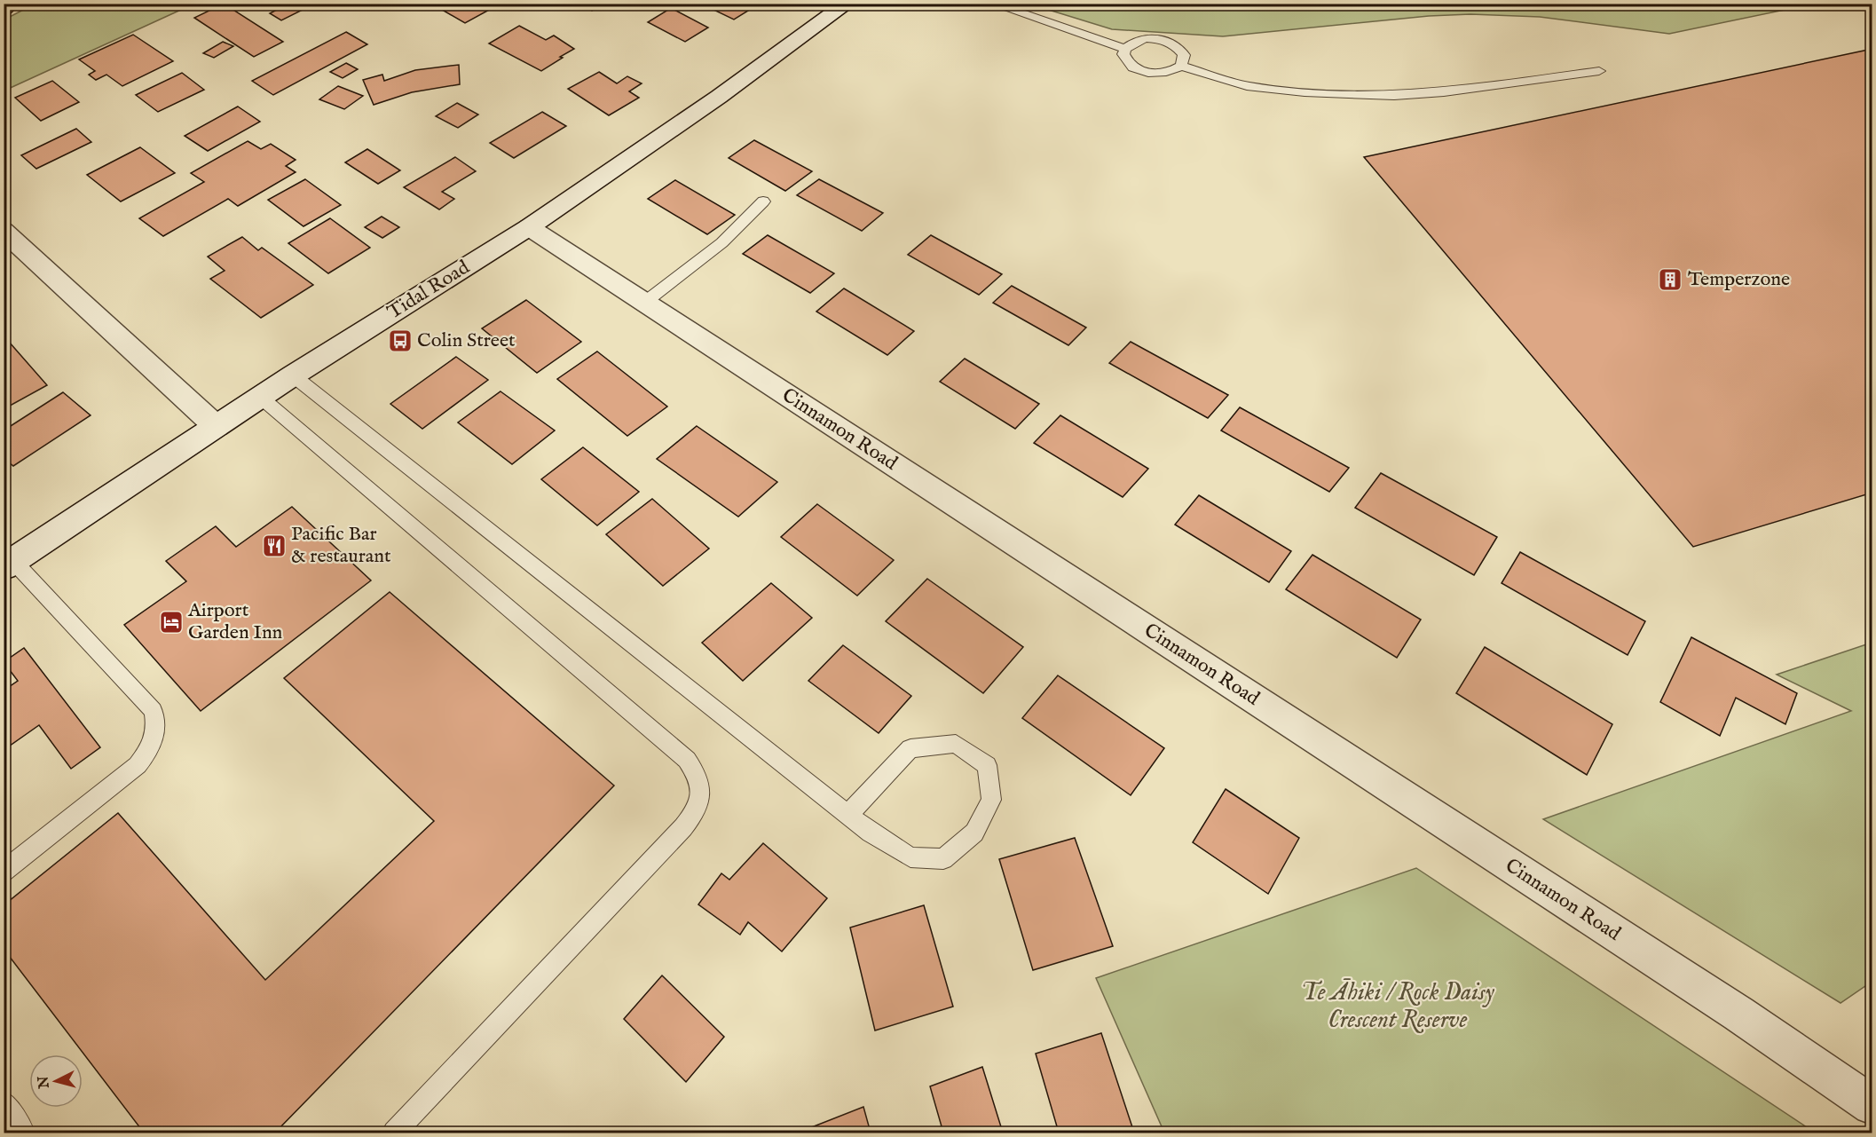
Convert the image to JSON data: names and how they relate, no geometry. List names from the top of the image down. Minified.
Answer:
{"streets":{"street":["Tidal Road","Cinnamon Road"]},"crossings":[["Tidal Road","Cinnamon Road"]],"parks":["Te Āhiki / Rock Daisy Crescent Reserve"],"places":{"building":["Temperzone"],"bus stop":["Colin Street"],"restaurant":["Pacific Bar & restaurant"],"hotel":["Airport Garden Inn"]},"north":"left"}
